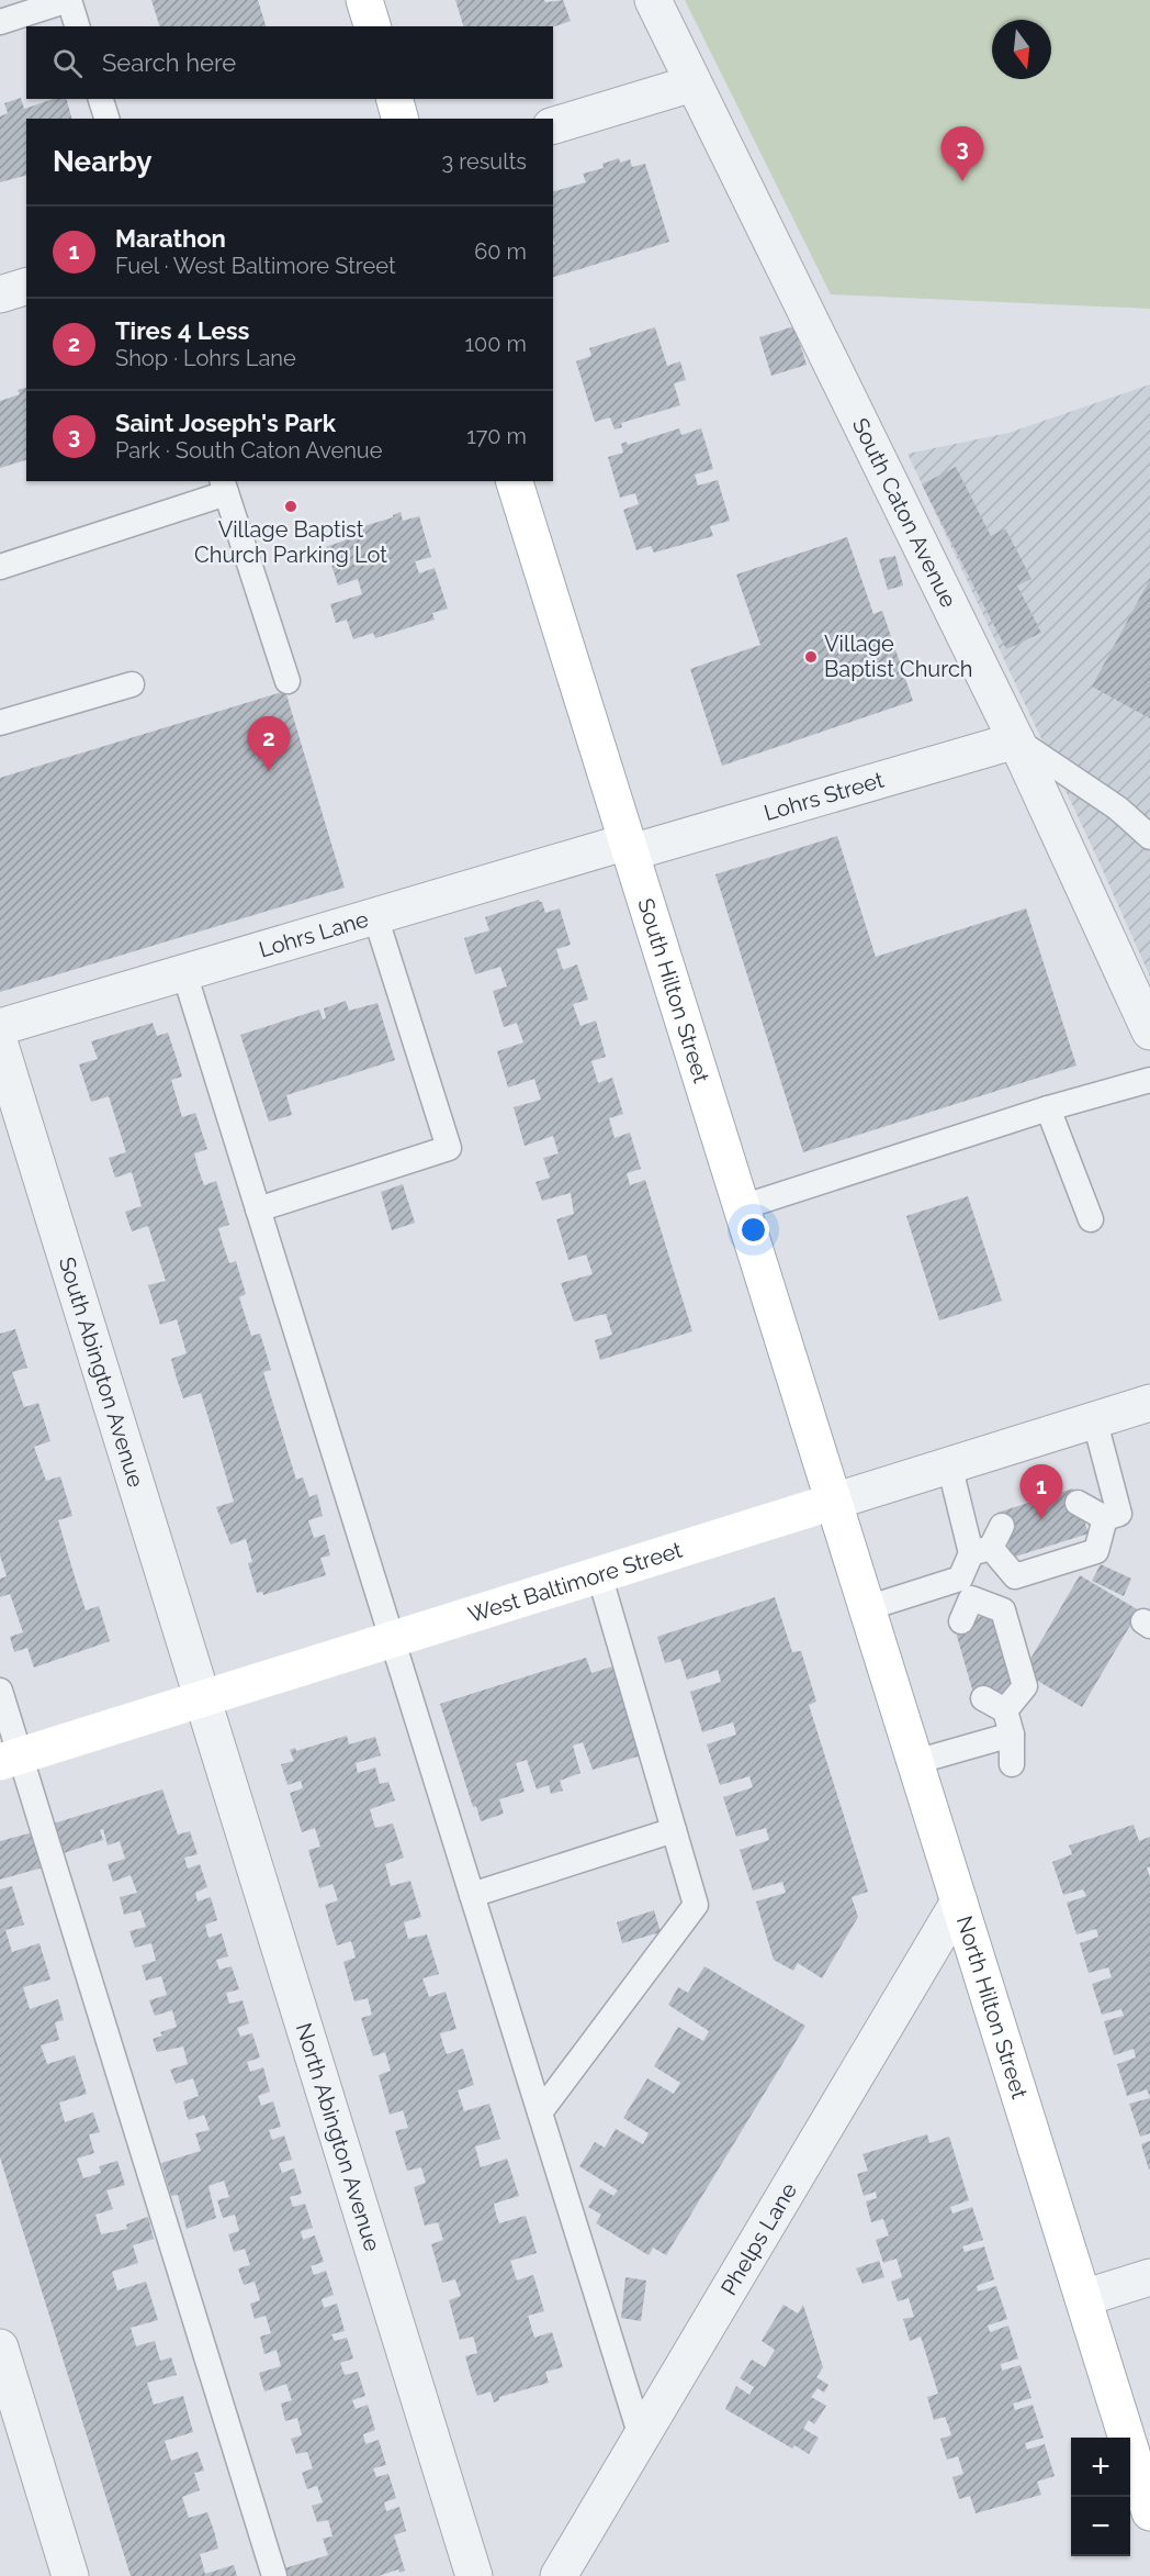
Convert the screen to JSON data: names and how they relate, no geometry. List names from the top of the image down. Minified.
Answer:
{"streets":{"main road":["South Hilton Street","West Baltimore Street","North Hilton Street"],"street":["South Caton Avenue","Lohrs Street","Lohrs Lane","South Abington Avenue","North Abington Avenue","Phelps Lane"]},"crossings":[["South Caton Avenue","Lohrs Street"],["Lohrs Street","Lohrs Lane"],["Lohrs Street","South Hilton Street"],["Lohrs Lane","South Hilton Street"],["South Hilton Street","West Baltimore Street"],["South Hilton Street","North Hilton Street"],["South Abington Avenue","West Baltimore Street"],["South Abington Avenue","North Abington Avenue"],["West Baltimore Street","North Hilton Street"],["West Baltimore Street","North Abington Avenue"],["North Hilton Street","Phelps Lane"]],"places":["Village Baptist Church Parking Lot","Village Baptist Church"],"north":"bottom","page":{"search":"Search here","heading":["Nearby","3 results"],"pins":["3","2","1"],"list":[{"mark":"1","name":"Marathon","note":"Fuel · West Baltimore Street","value":"60 m"},{"mark":"2","name":"Tires 4 Less","note":"Shop · Lohrs Lane","value":"100 m"},{"mark":"3","name":"Saint Joseph's Park","note":"Park · South Caton Avenue","value":"170 m"}],"map_buttons":["+","−"]}}
